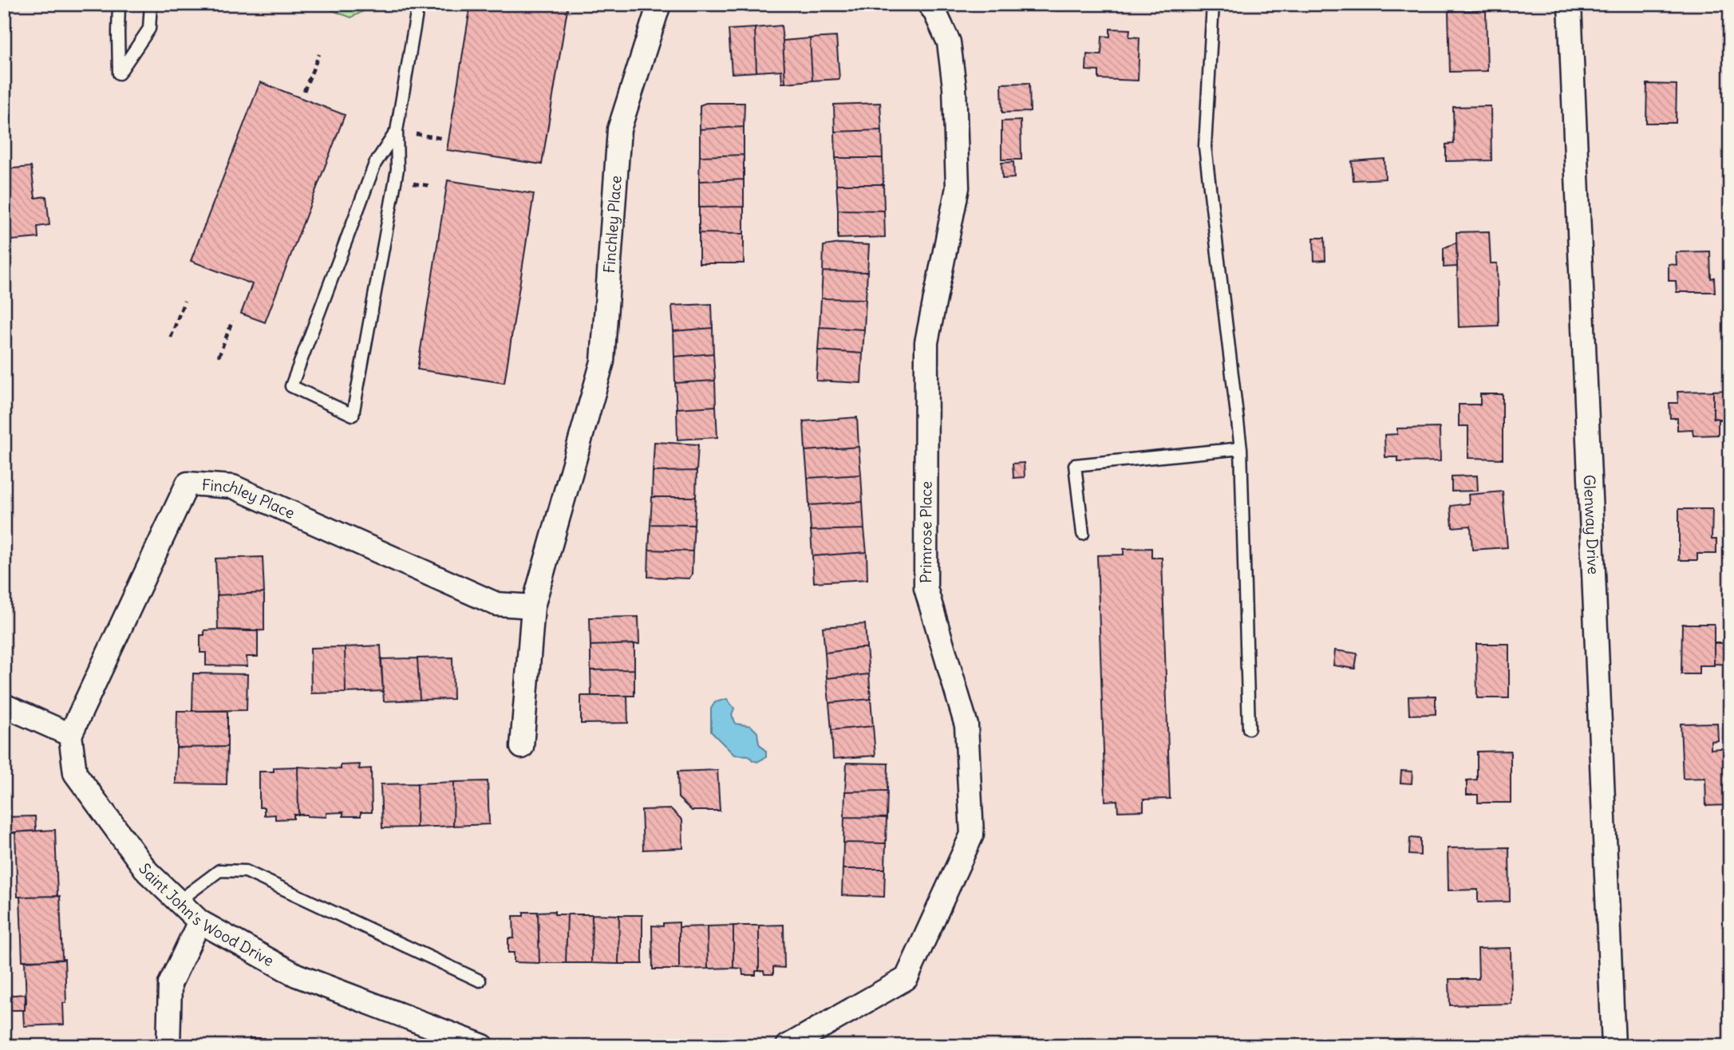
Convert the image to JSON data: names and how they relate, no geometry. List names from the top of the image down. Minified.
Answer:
{"streets":{"street":["Finchley Place","Glenway Drive","Primrose Place","Saint John's Wood Drive"]},"crossings":[["Finchley Place","Saint John's Wood Drive"]]}
